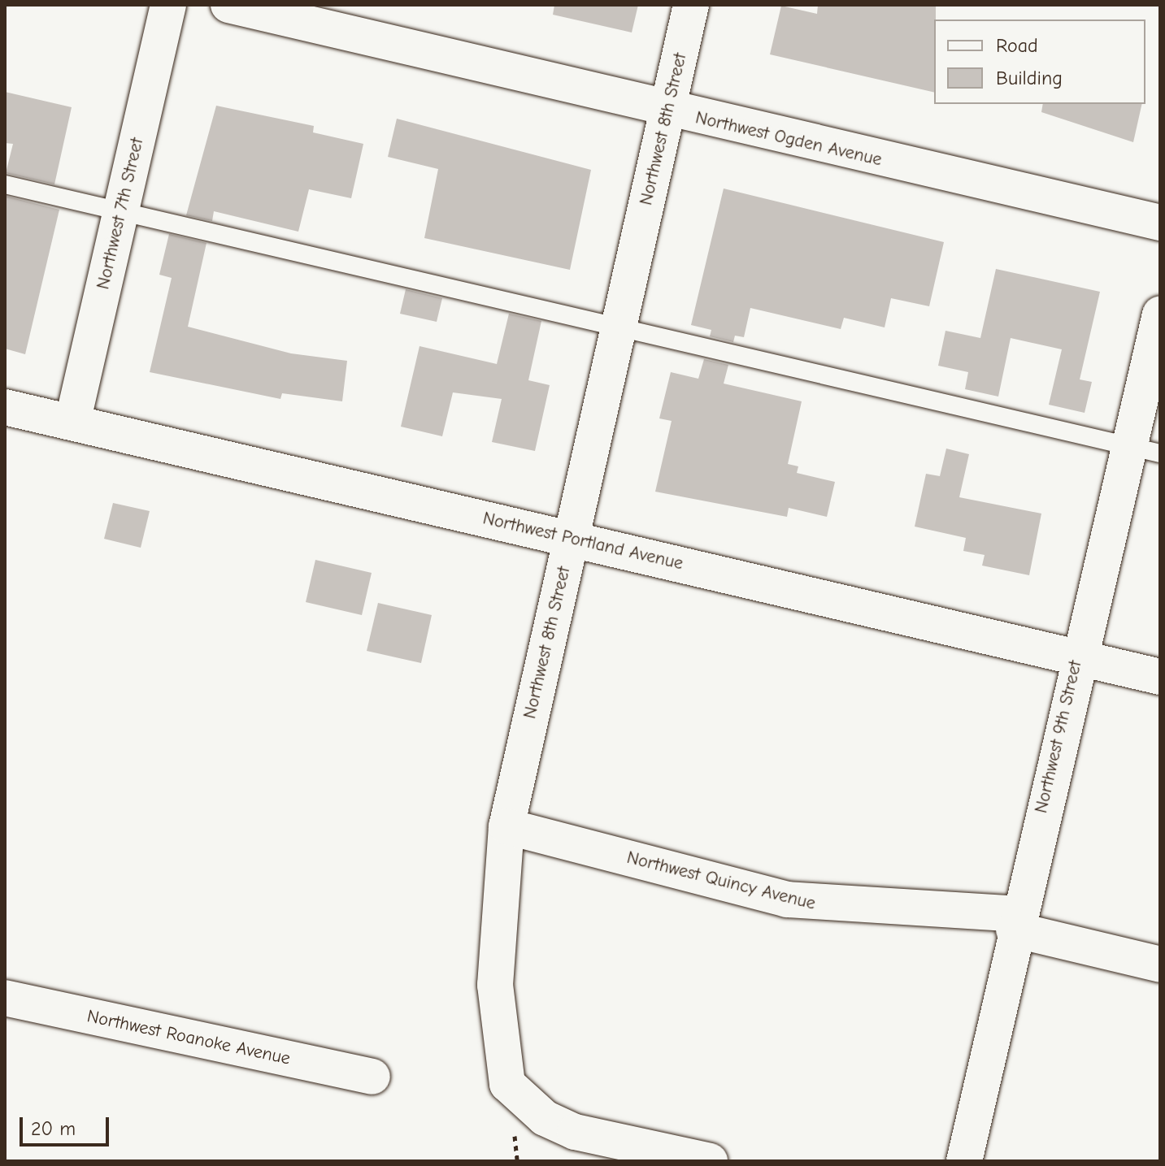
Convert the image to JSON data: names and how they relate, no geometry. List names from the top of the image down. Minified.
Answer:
{"streets":{"street":["Northwest 8th Street","Northwest Ogden Avenue","Northwest 7th Street","Northwest Portland Avenue","Northwest 9th Street","Northwest Quincy Avenue","Northwest Roanoke Avenue"]},"crossings":[["Northwest 8th Street","Northwest Ogden Avenue"],["Northwest 8th Street","Northwest Portland Avenue"],["Northwest 8th Street","Northwest Quincy Avenue"],["Northwest 7th Street","Northwest Portland Avenue"],["Northwest Portland Avenue","Northwest 9th Street"],["Northwest 9th Street","Northwest Quincy Avenue"]],"legend":["Road","Building"],"scale_bar":"20 m"}
